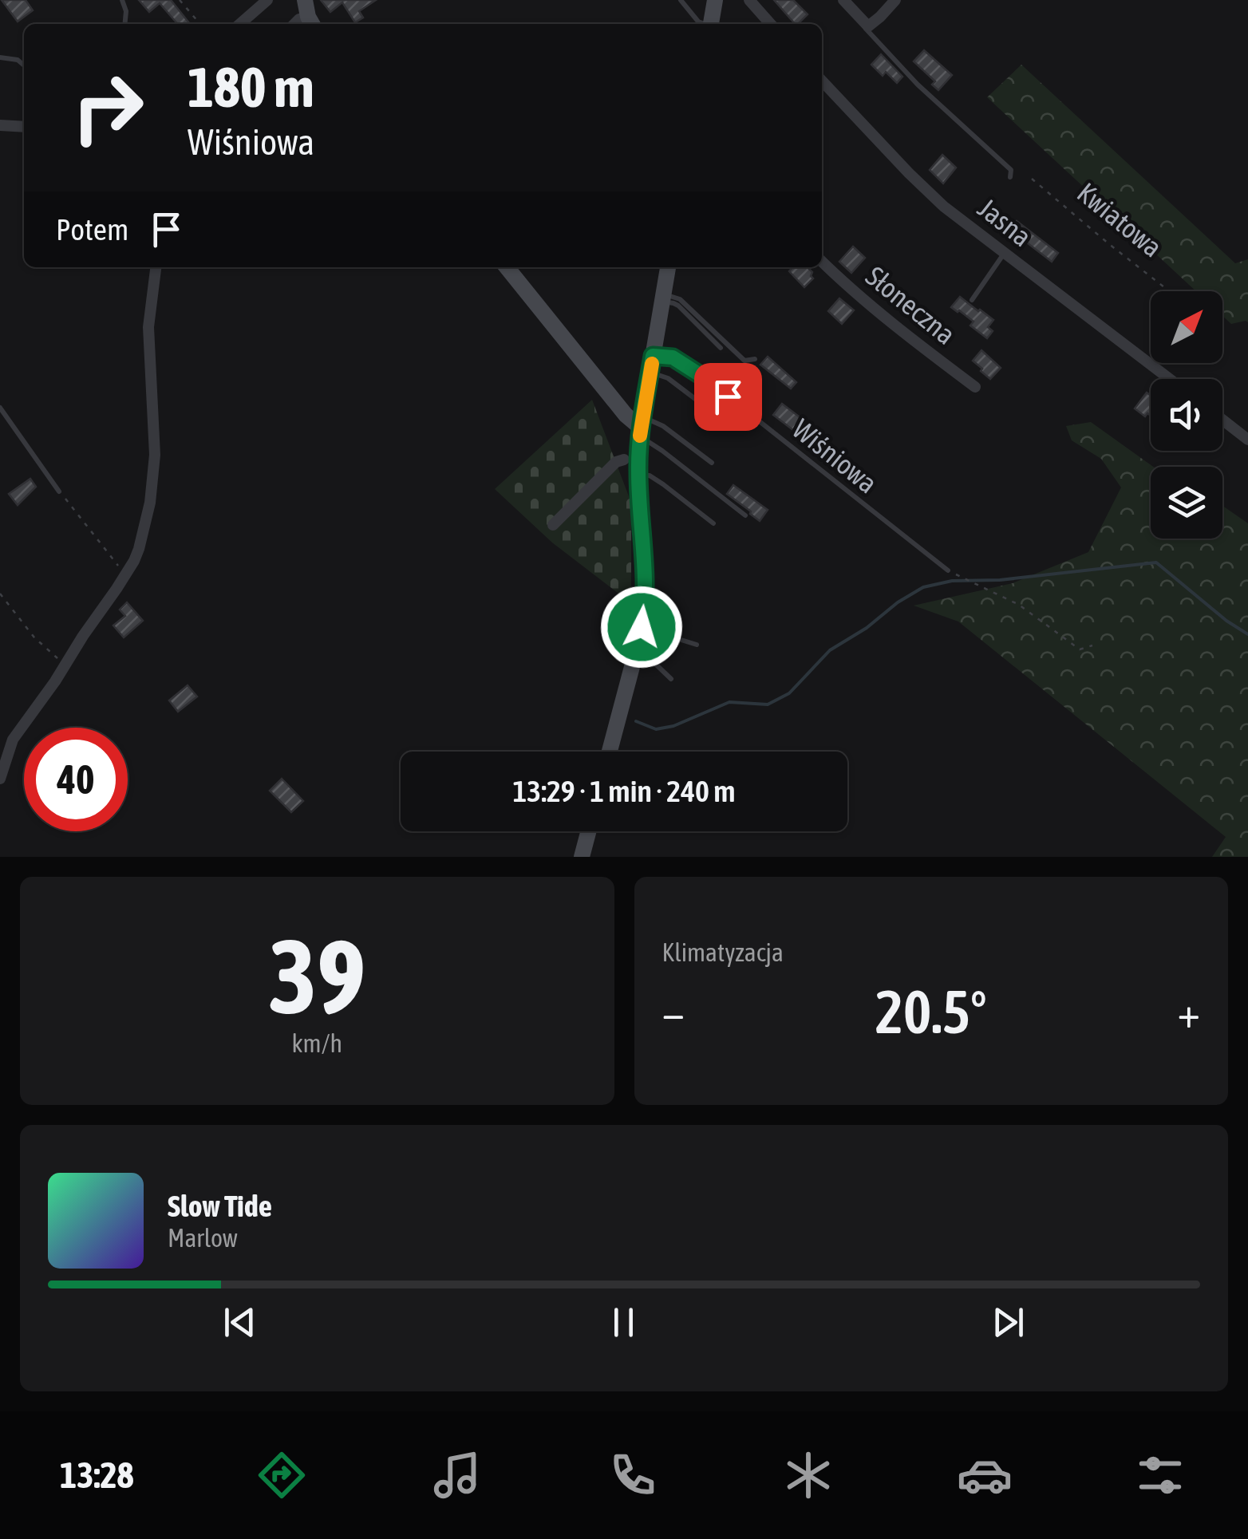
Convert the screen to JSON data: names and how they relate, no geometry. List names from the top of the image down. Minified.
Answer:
{"streets":{"street":["Jasna","Słoneczna"],"lane":["Wiśniowa"],"path":["Kwiatowa"]},"north":"top right","page":{"turn":["180 m","Wiśniowa"],"then":"Potem","limit":"40","trip":"13:29 · 1 min · 240 m","tile":[["39","km/h"],"Klimatyzacja"],"heat":["−","20.5°","+"],"song":["Slow Tide","Marlow"],"tabs":"13:28"}}
